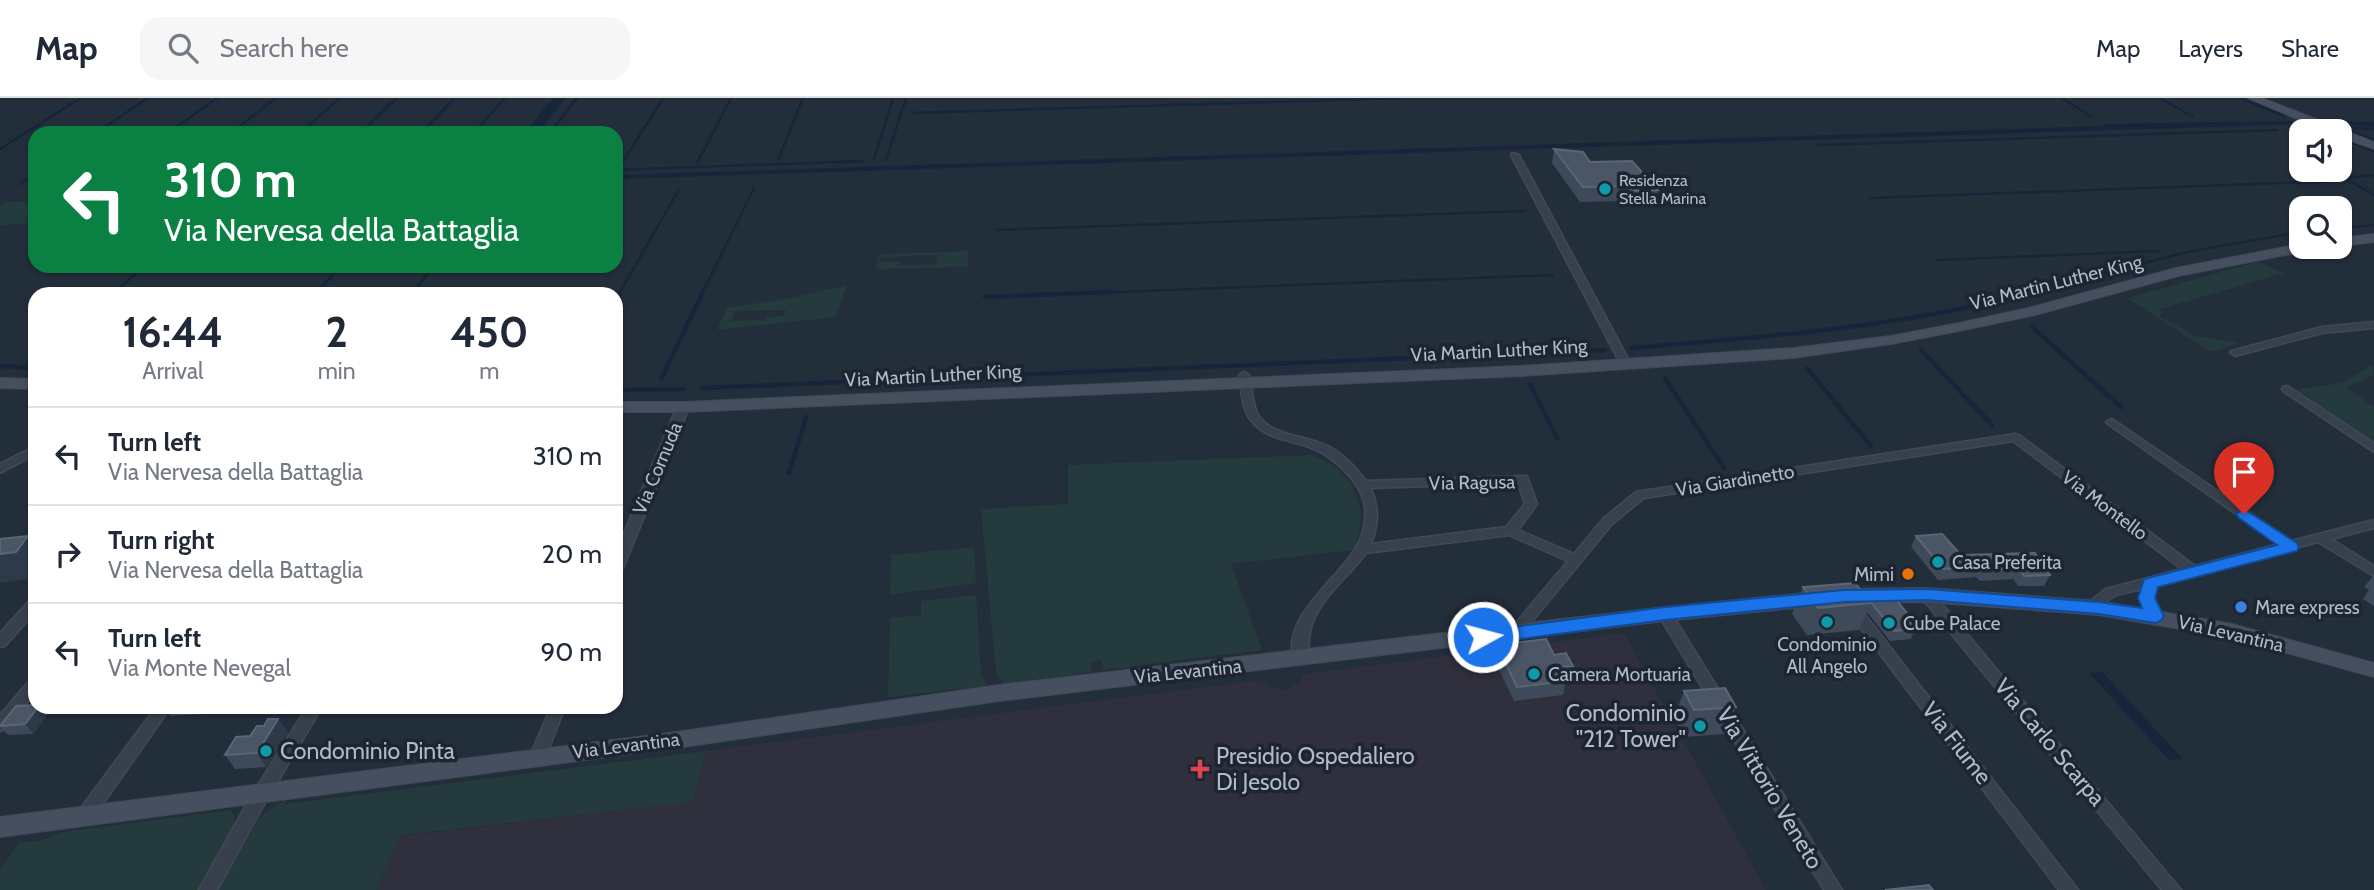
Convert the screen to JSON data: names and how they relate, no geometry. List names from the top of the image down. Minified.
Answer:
{"streets":{"main road":["Via Martin Luther King","Via Levantina"],"street":["Via Cornuda","Via Giardinetto","Via Ragusa","Via Montello","Via Carlo Scarpa","Via Fiume","Via Vittorio Veneto"]},"crossings":[["Via Martin Luther King","Via Cornuda"],["Via Giardinetto","Via Montello"],["Via Giardinetto","Via Levantina"],["Via Levantina","Via Carlo Scarpa"],["Via Levantina","Via Fiume"],["Via Levantina","Via Vittorio Veneto"]],"places":{"other":["Residenza Stella Marina","Casa Preferita","Mimi","Mare express","Condominio All Angelo","Cube Palace","Camera Mortuaria","Condominio \"212 Tower\"","Condominio Pinta"],"health":["Presidio Ospedaliero Di Jesolo"]},"page":{"header":"Map","search":"Search here","nav":["Map","Layers","Share"],"turn":["310 m","Via Nervesa della Battaglia"],"eta":["16:44","Arrival","2","min","450","m"],"list":[{"name":"Turn left","note":"Via Nervesa della Battaglia","value":"310 m"},{"name":"Turn right","note":"Via Nervesa della Battaglia","value":"20 m"},{"name":"Turn left","note":"Via Monte Nevegal","value":"90 m"}]}}
